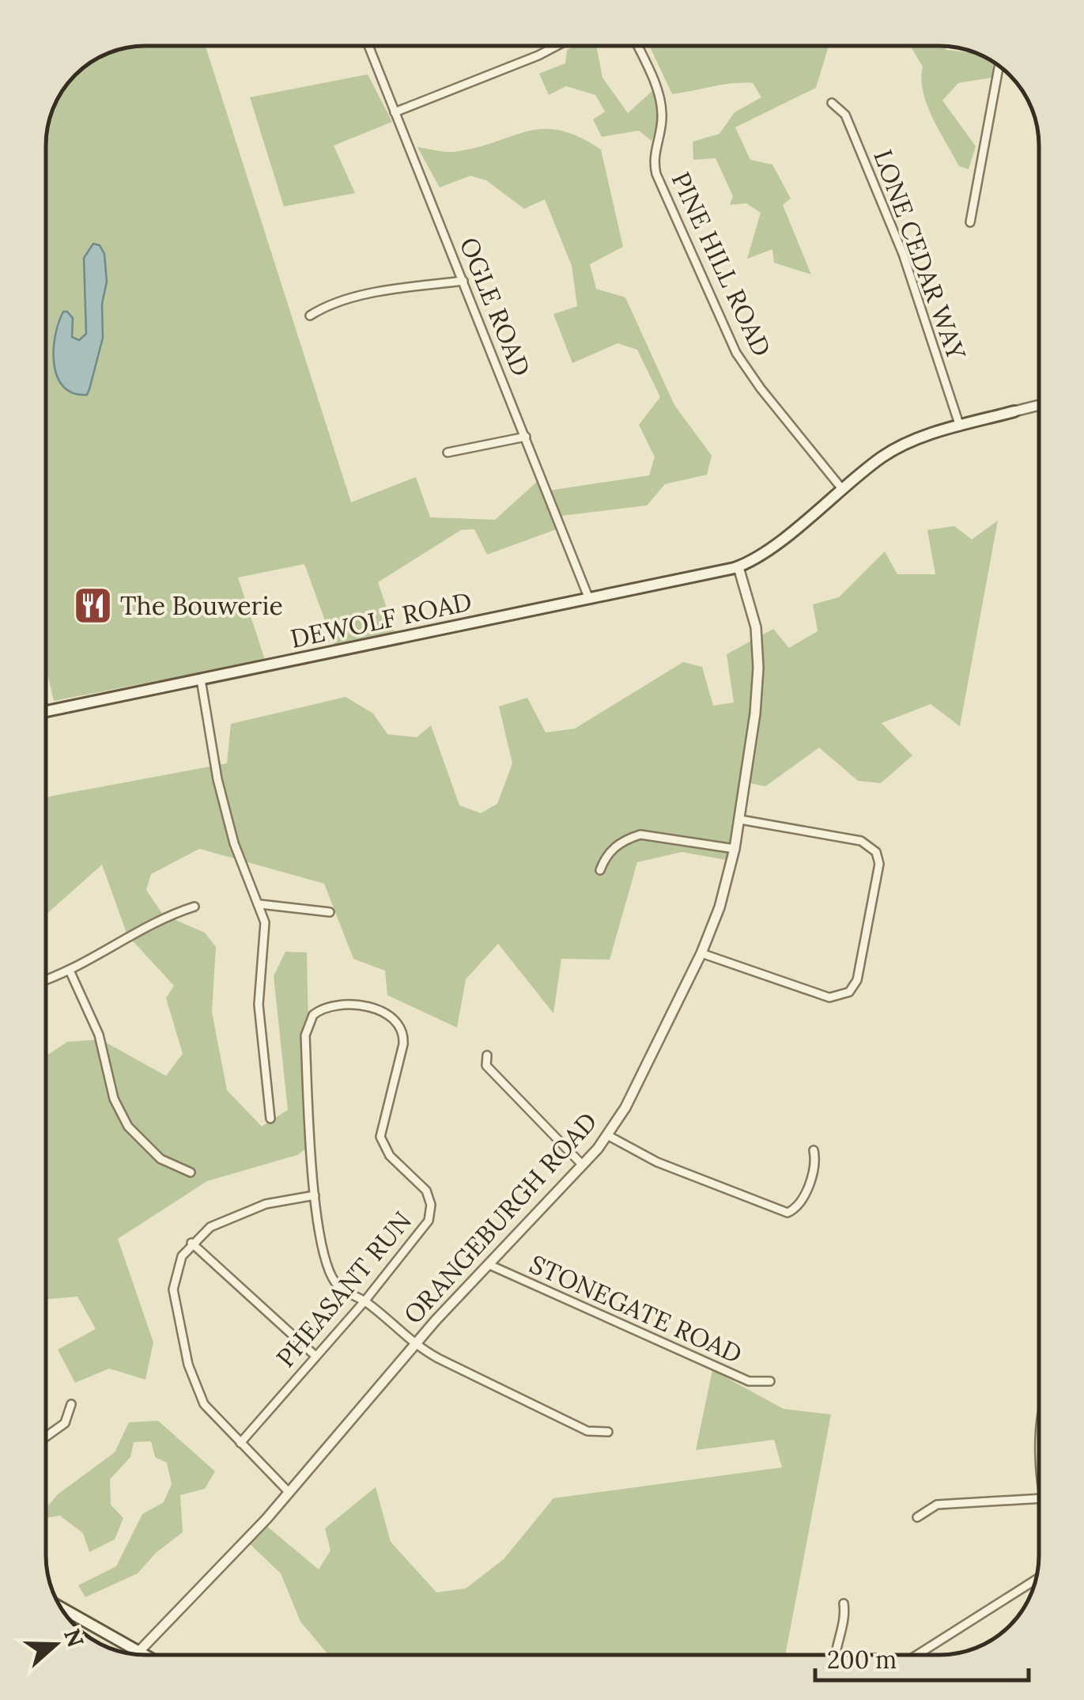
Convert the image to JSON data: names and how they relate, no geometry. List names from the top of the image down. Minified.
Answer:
{"streets":{"main road":["DEWOLF ROAD"],"street":["LONE CEDAR WAY","PINE HILL ROAD","OGLE ROAD","ORANGEBURGH ROAD","PHEASANT RUN","STONEGATE ROAD"]},"crossings":[["OGLE ROAD","DEWOLF ROAD"],["DEWOLF ROAD","ORANGEBURGH ROAD"],["ORANGEBURGH ROAD","STONEGATE ROAD"]],"places":{"restaurant":["The Bouwerie"]},"scale_bar":"200 m","north":"right"}
